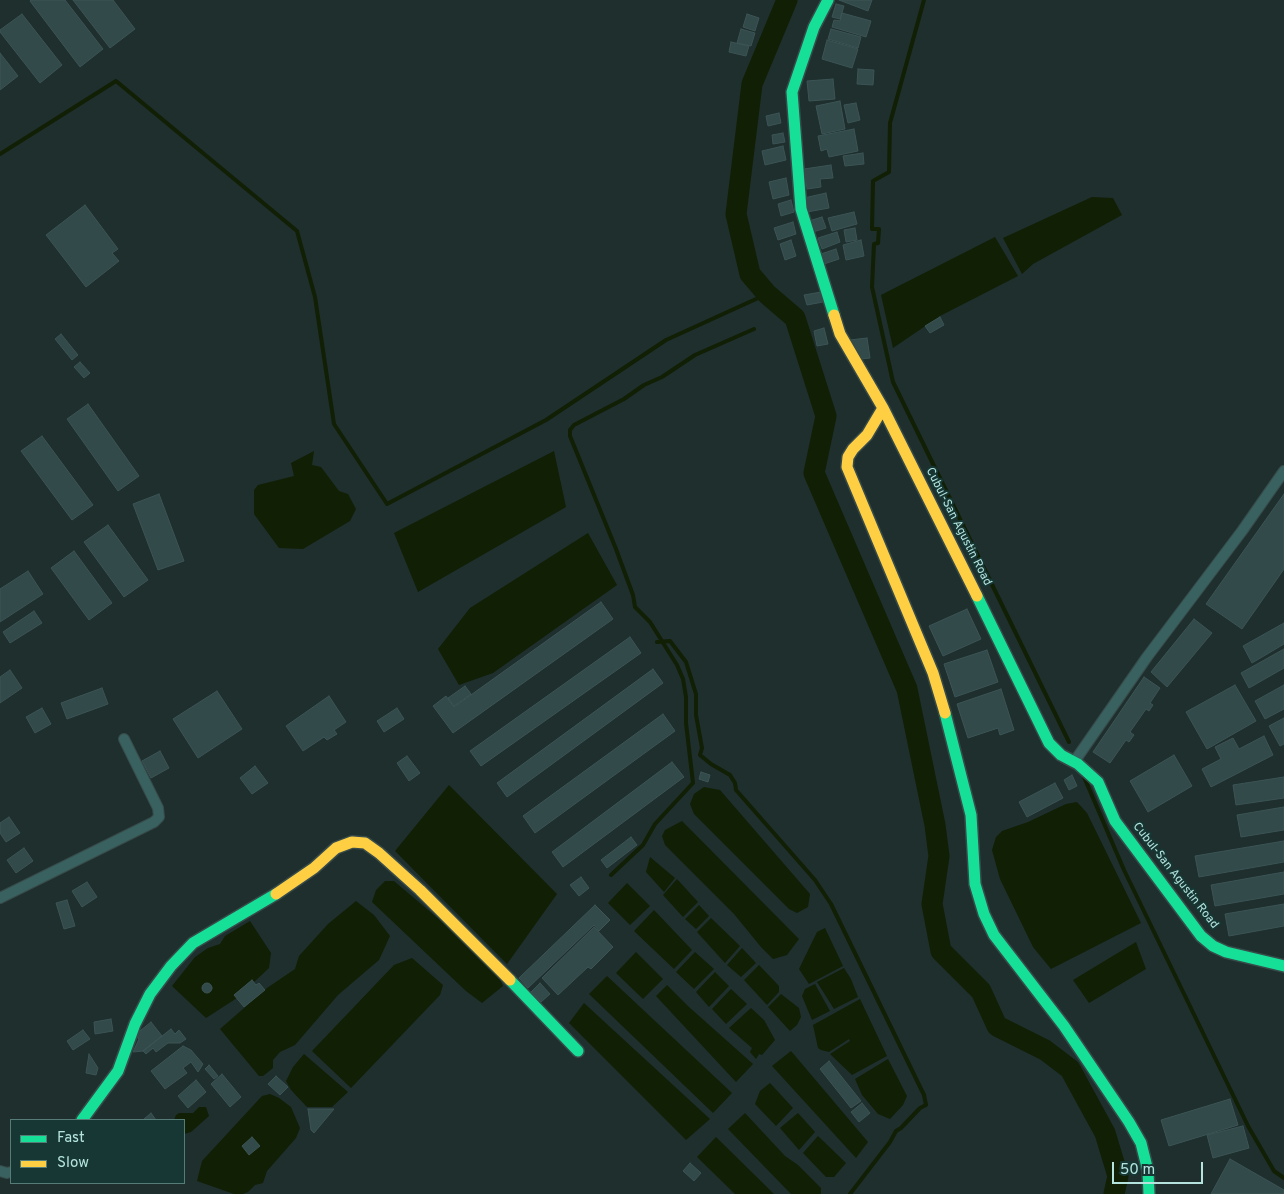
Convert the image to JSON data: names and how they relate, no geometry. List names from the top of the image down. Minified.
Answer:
{"streets":{"street":["Cubul-San Agustin Road"]},"legend":["Fast","Slow"],"scale_bar":"50 m"}
